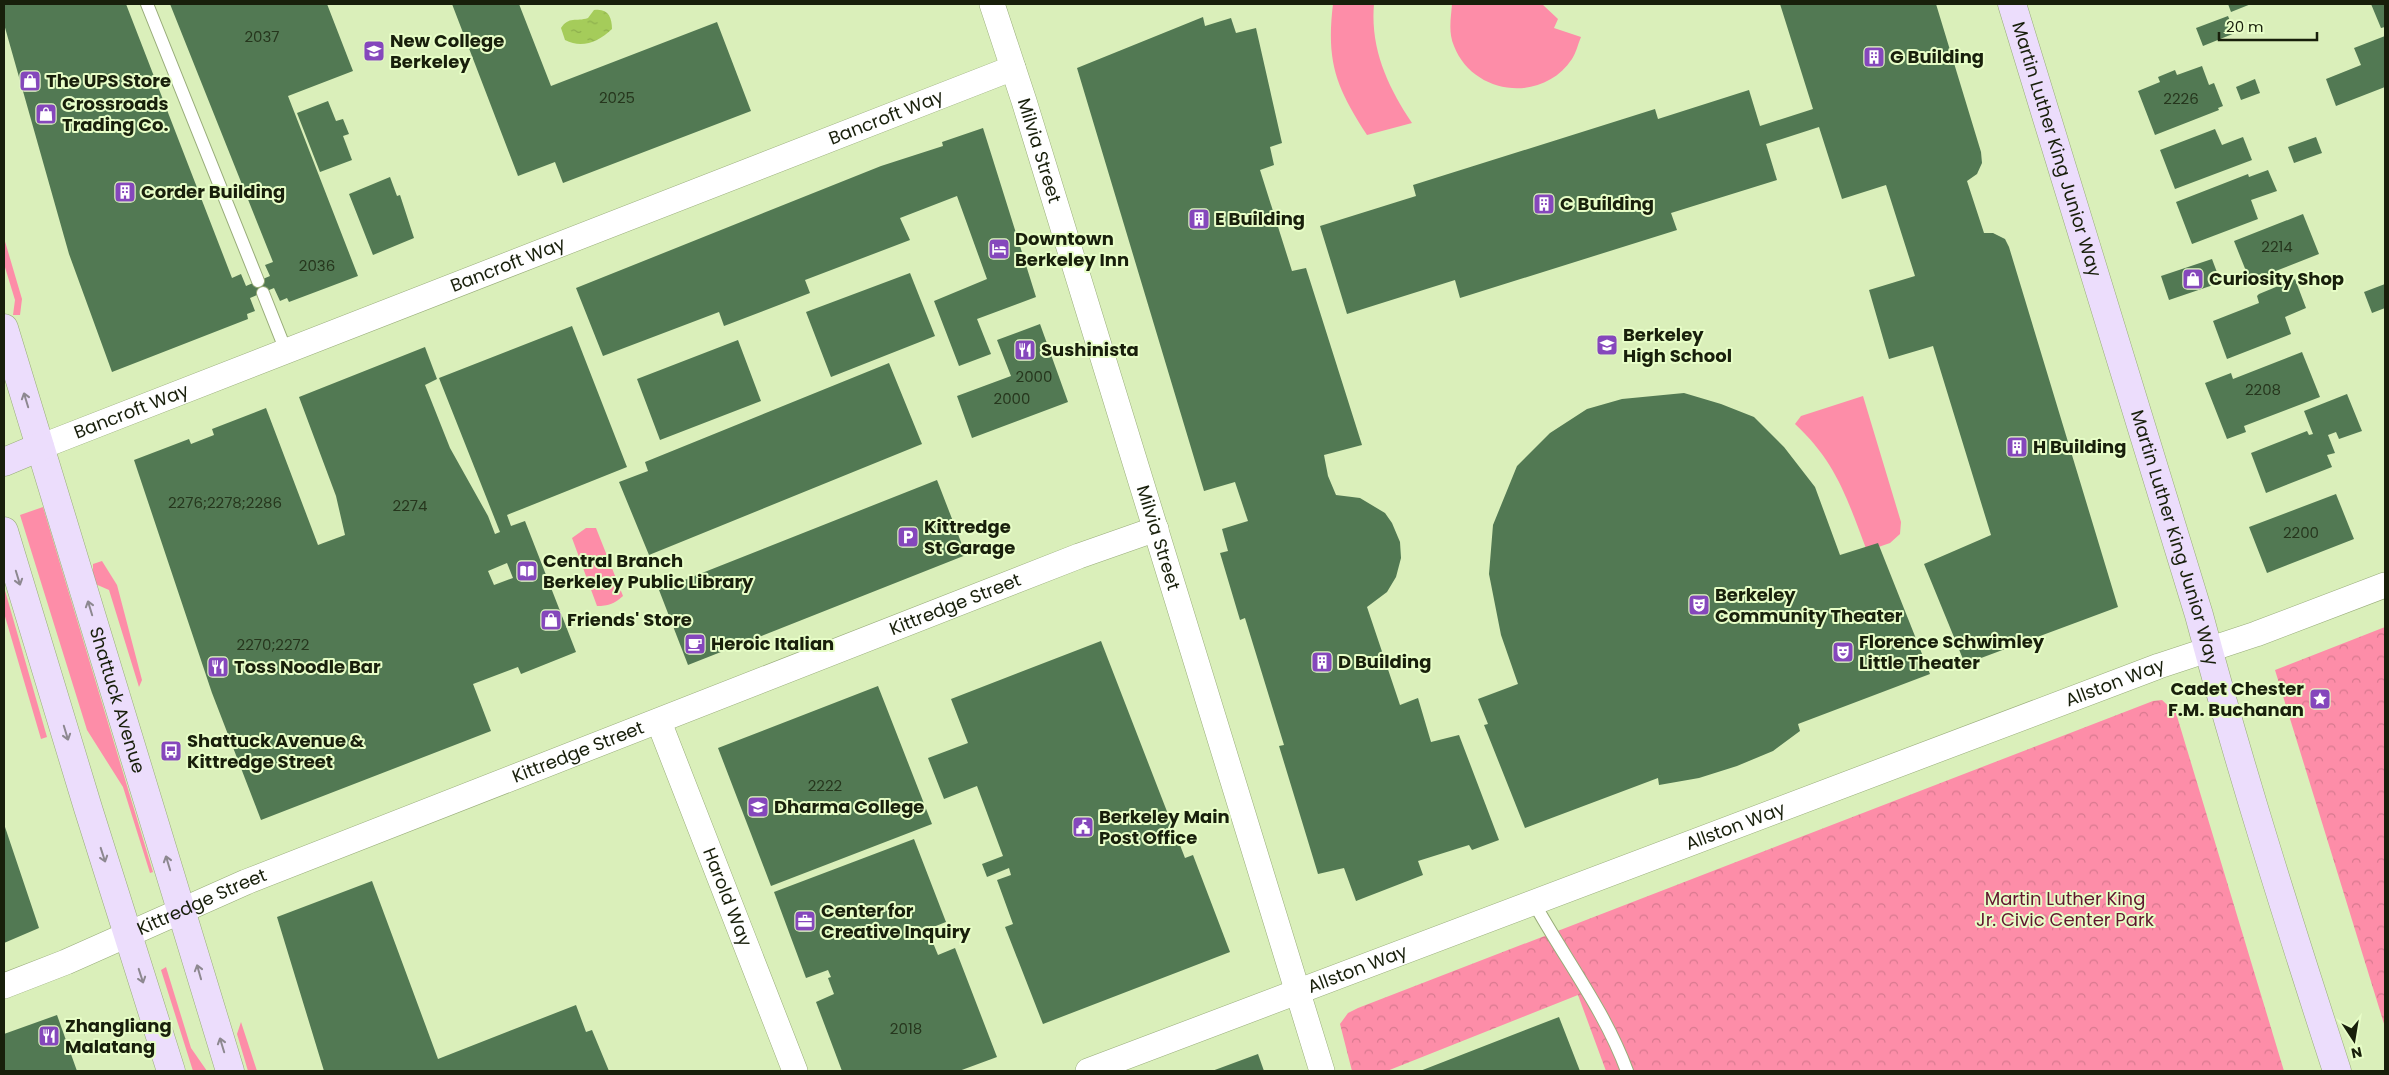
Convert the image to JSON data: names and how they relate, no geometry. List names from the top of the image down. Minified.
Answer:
{"streets":{"main road":["Bancroft Way","Martin Luther King Junior Way","Shattuck Avenue"],"street":["Milvia Street","Kittredge Street","Allston Way","Harold Way"]},"crossings":[["Bancroft Way","Milvia Street"],["Bancroft Way","Shattuck Avenue"],["Milvia Street","Kittredge Street"],["Milvia Street","Allston Way"],["Martin Luther King Junior Way","Allston Way"],["Kittredge Street","Shattuck Avenue"],["Kittredge Street","Harold Way"]],"parks":["Martin Luther King Jr. Civic Center Park"],"places":{"school or university":["New College Berkeley","Berkeley High School","Dharma College"],"building":["G Building","Corder Building","C Building","E Building","H Building","D Building"],"shop":["The UPS Store","Crossroads Trading Co.","Curiosity Shop","Friends' Store"],"hotel":["Downtown Berkeley Inn"],"restaurant":["Sushinista","Toss Noodle Bar","Zhangliang Malatang"],"parking":["Kittredge St Garage"],"library":["Central Branch Berkeley Public Library"],"theatre":["Berkeley Community Theater","Florence Schwimley Little Theater"],"cafe":["Heroic Italian"],"place":["Cadet Chester F.M. Buchanan"],"bus stop":["Shattuck Avenue & Kittredge Street"],"public building":["Berkeley Main Post Office"],"office":["Center for Creative Inquiry"]},"house_numbers":["2037","2025","2226","2214","2036","2000","2208","2000","2276;2278;2286","2274","2200","2270;2272","2222","2018"],"scale_bar":"20 m","north":"bottom"}
